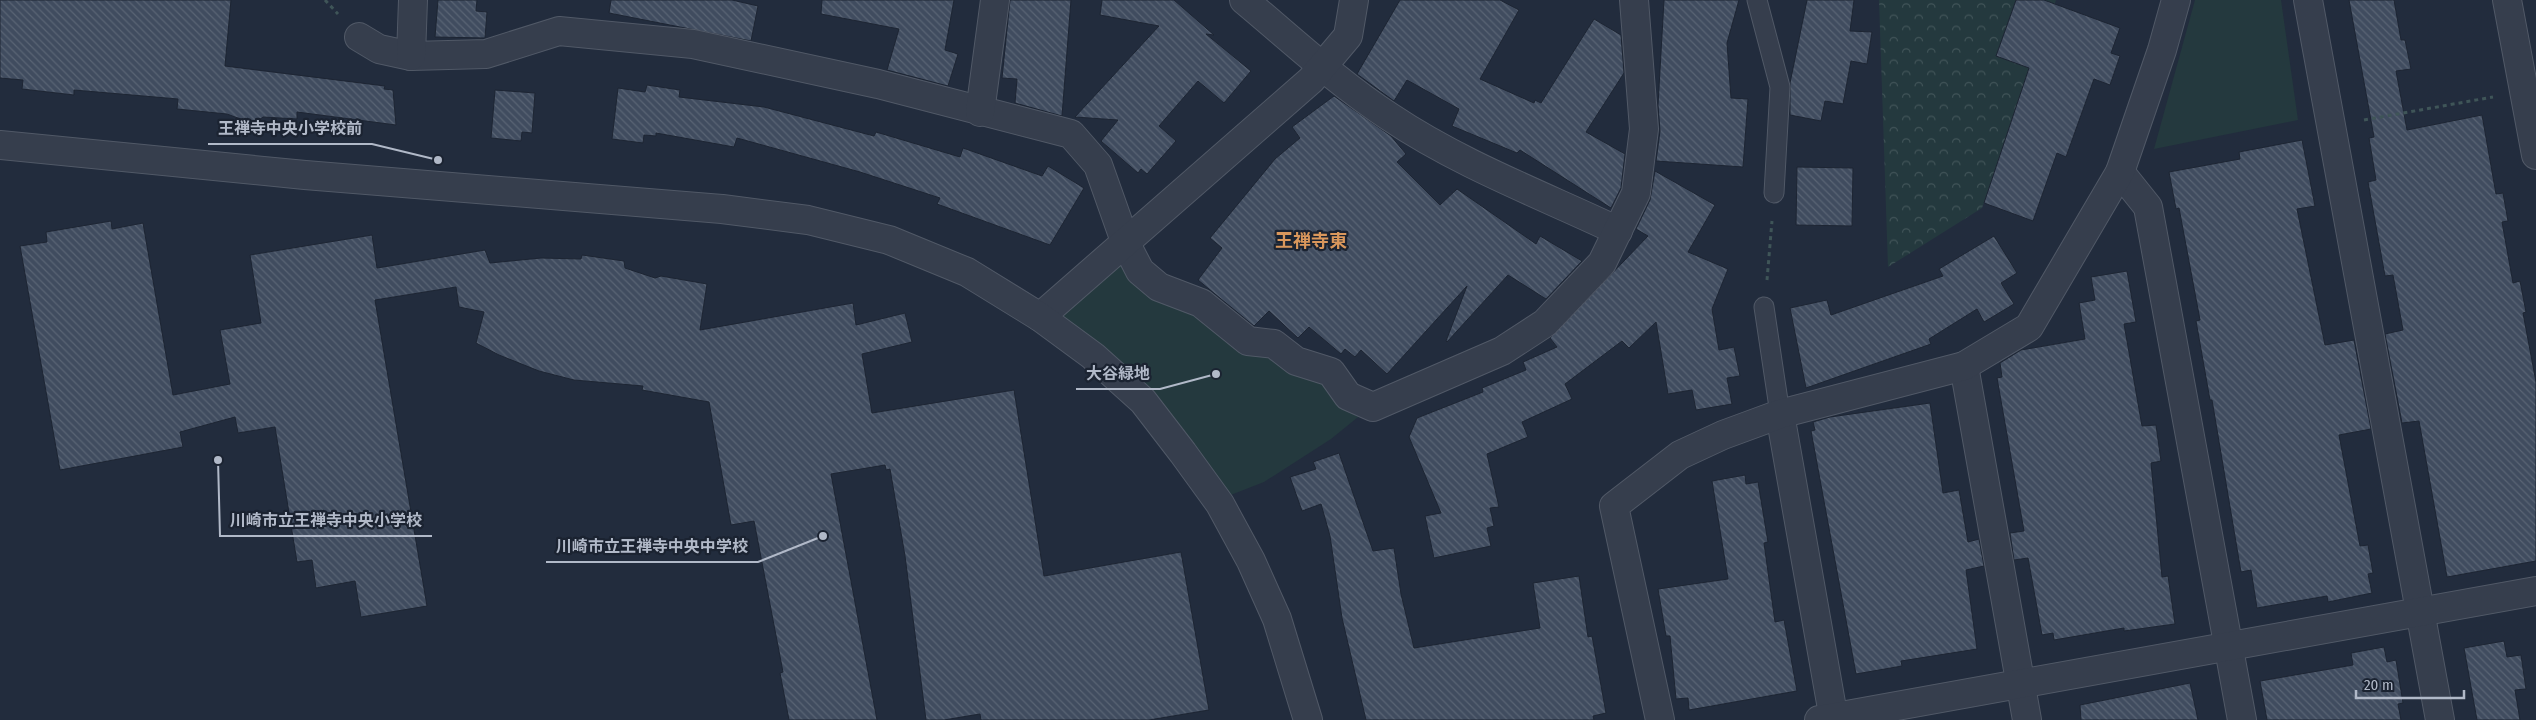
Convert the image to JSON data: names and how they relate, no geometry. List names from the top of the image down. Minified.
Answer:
{"districts":["王禅寺東"],"places":["王禅寺中央小学校前","大谷緑地","川崎市立王禅寺中央小学校","川崎市立王禅寺中央中学校"],"scale_bar":"20 m"}
